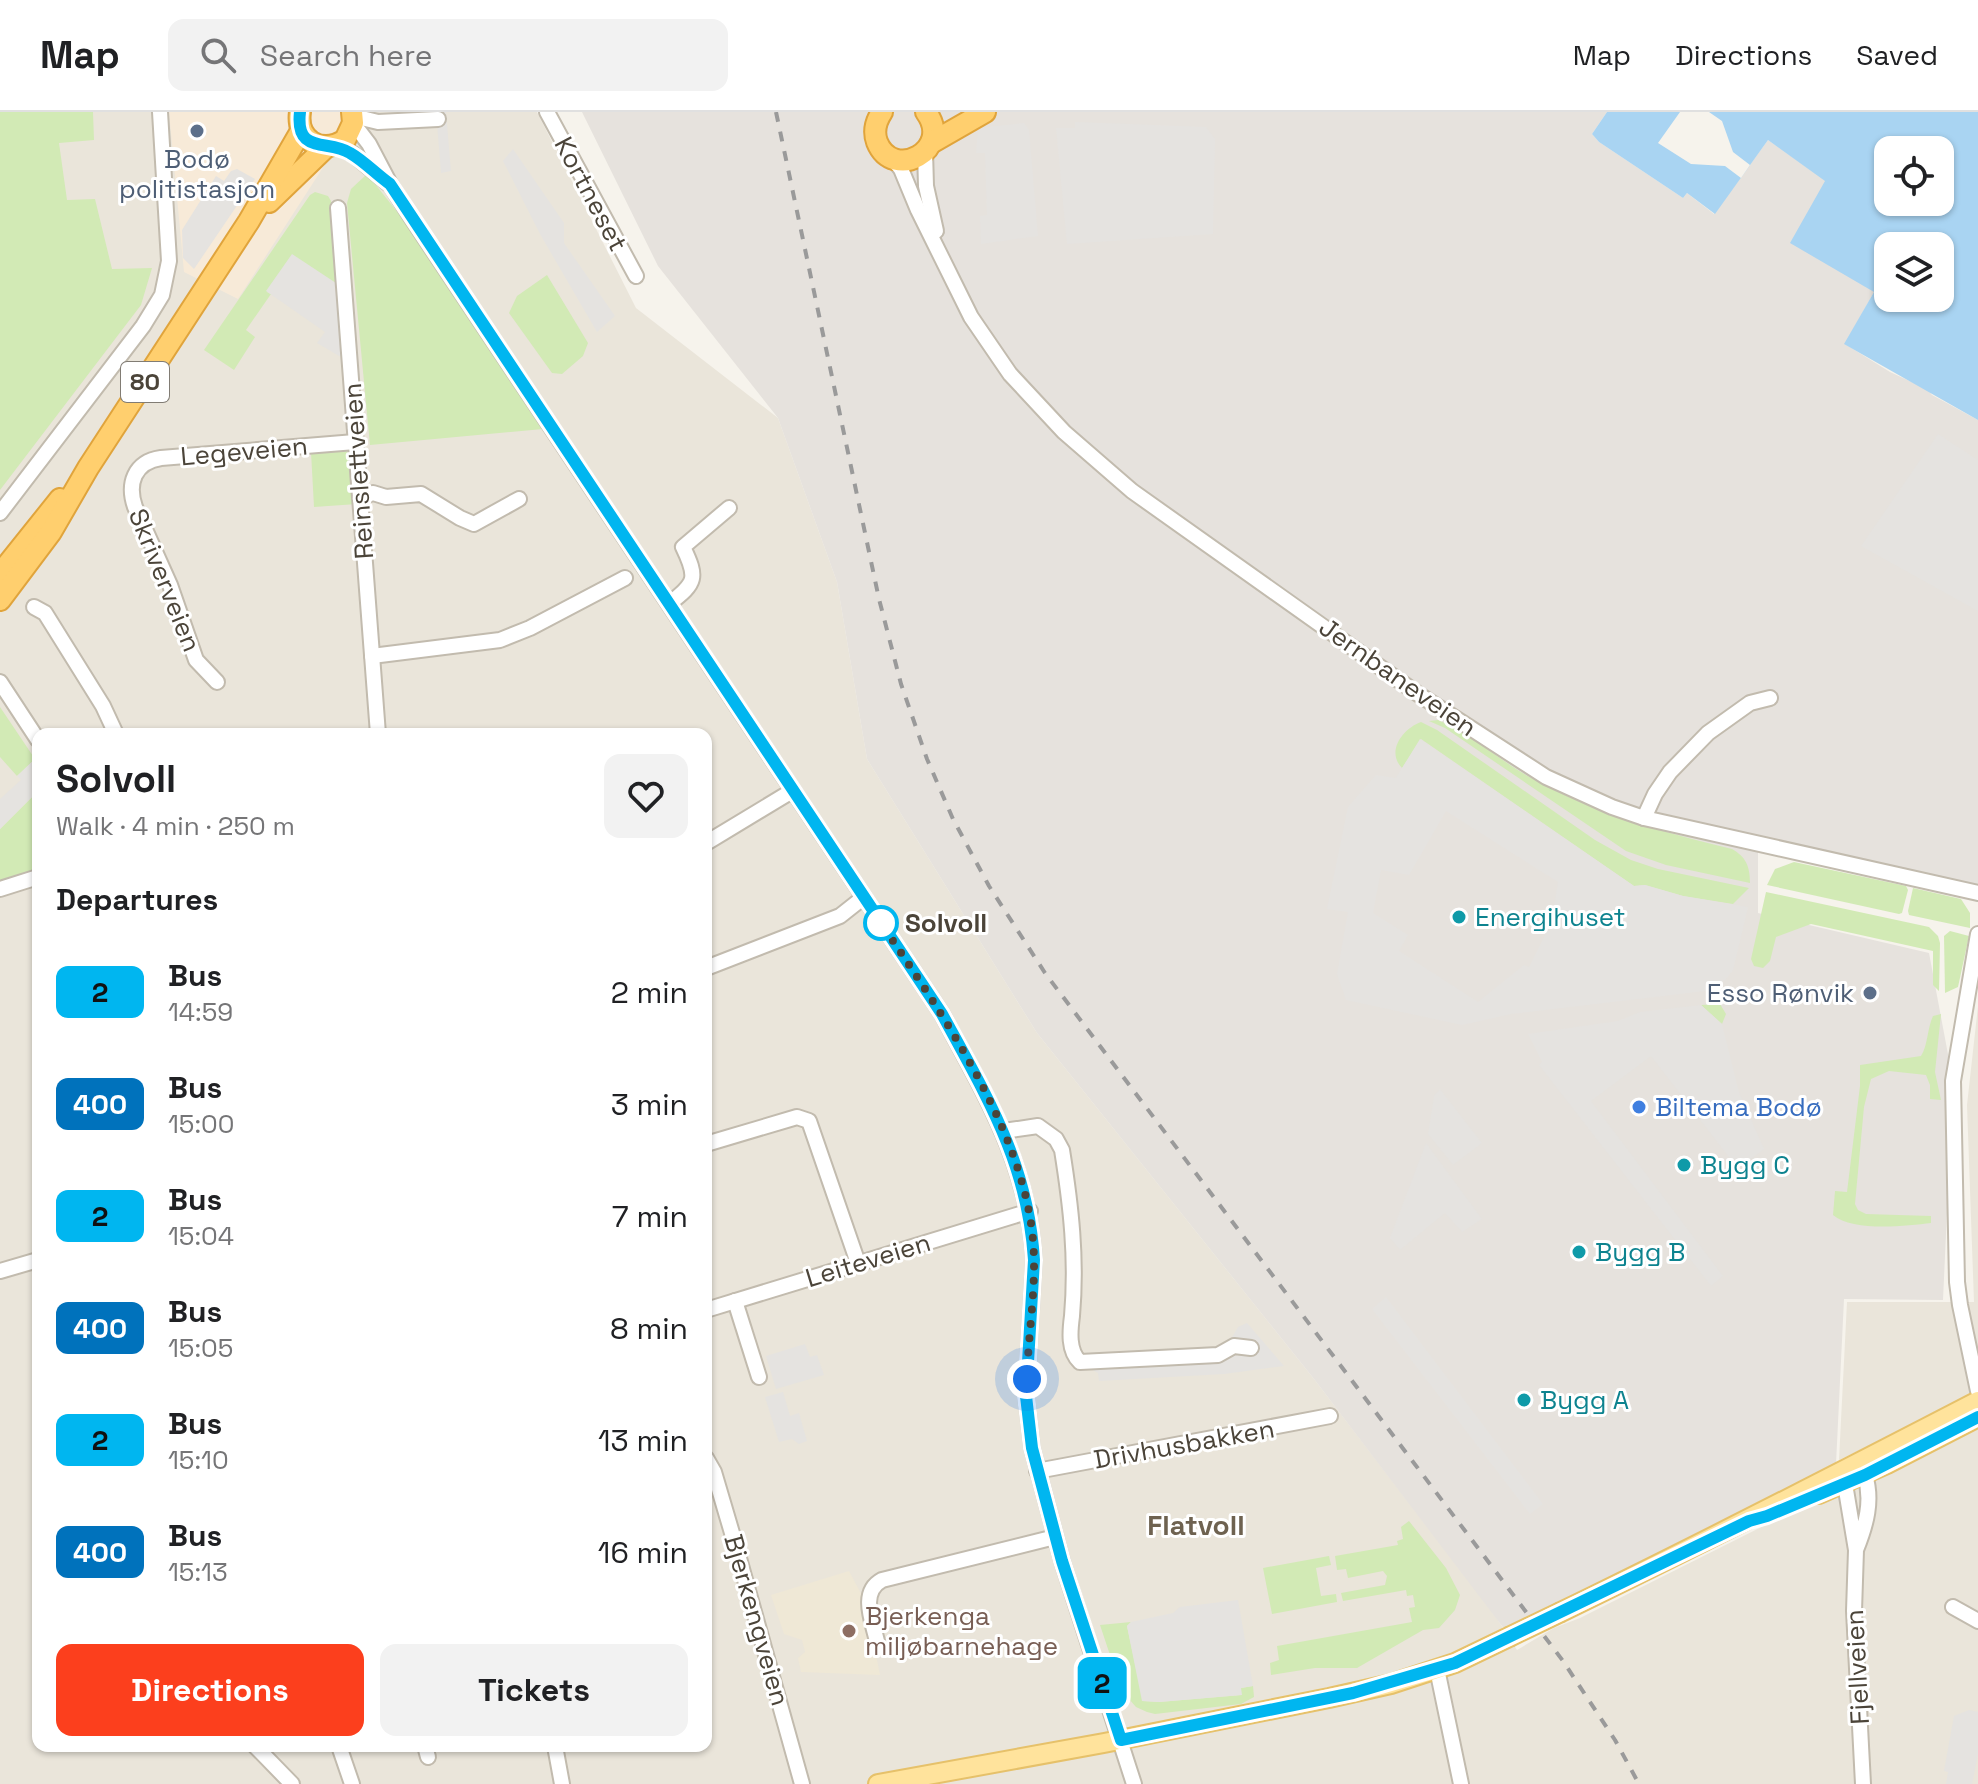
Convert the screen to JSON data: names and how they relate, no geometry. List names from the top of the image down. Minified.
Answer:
{"streets":{"highway":["80","Jernbaneveien"],"street":["Kortneset","Legeveien","Reinslettveien","Skriverveien","Leiteveien","Drivhusbakken","Bjerkengveien","Fjellveien"]},"crossings":[["Legeveien","Reinslettveien"],["Legeveien","Skriverveien"]],"districts":["Flatvoll"],"places":["Bodø politistasjon","Energihuset","Solvoll","Esso Rønvik","Biltema Bodø","Bygg C","Bygg B","Bygg A","Bjerkenga miljøbarnehage"],"lines":["bus line 2"],"page":{"header":"Map","search":"Search here","nav":["Map","Directions","Saved"],"on_map":"2","heading":[["Solvoll","Walk · 4 min · 250 m"],"Departures"],"list":[{"mark":"2","name":"Bus","note":"14:59","value":"2 min"},{"mark":"400","name":"Bus","note":"15:00","value":"3 min"},{"mark":"2","name":"Bus","note":"15:04","value":"7 min"},{"mark":"400","name":"Bus","note":"15:05","value":"8 min"},{"mark":"2","name":"Bus","note":"15:10","value":"13 min"},{"mark":"400","name":"Bus","note":"15:13","value":"16 min"}],"buttons":["Directions","Tickets"]}}
